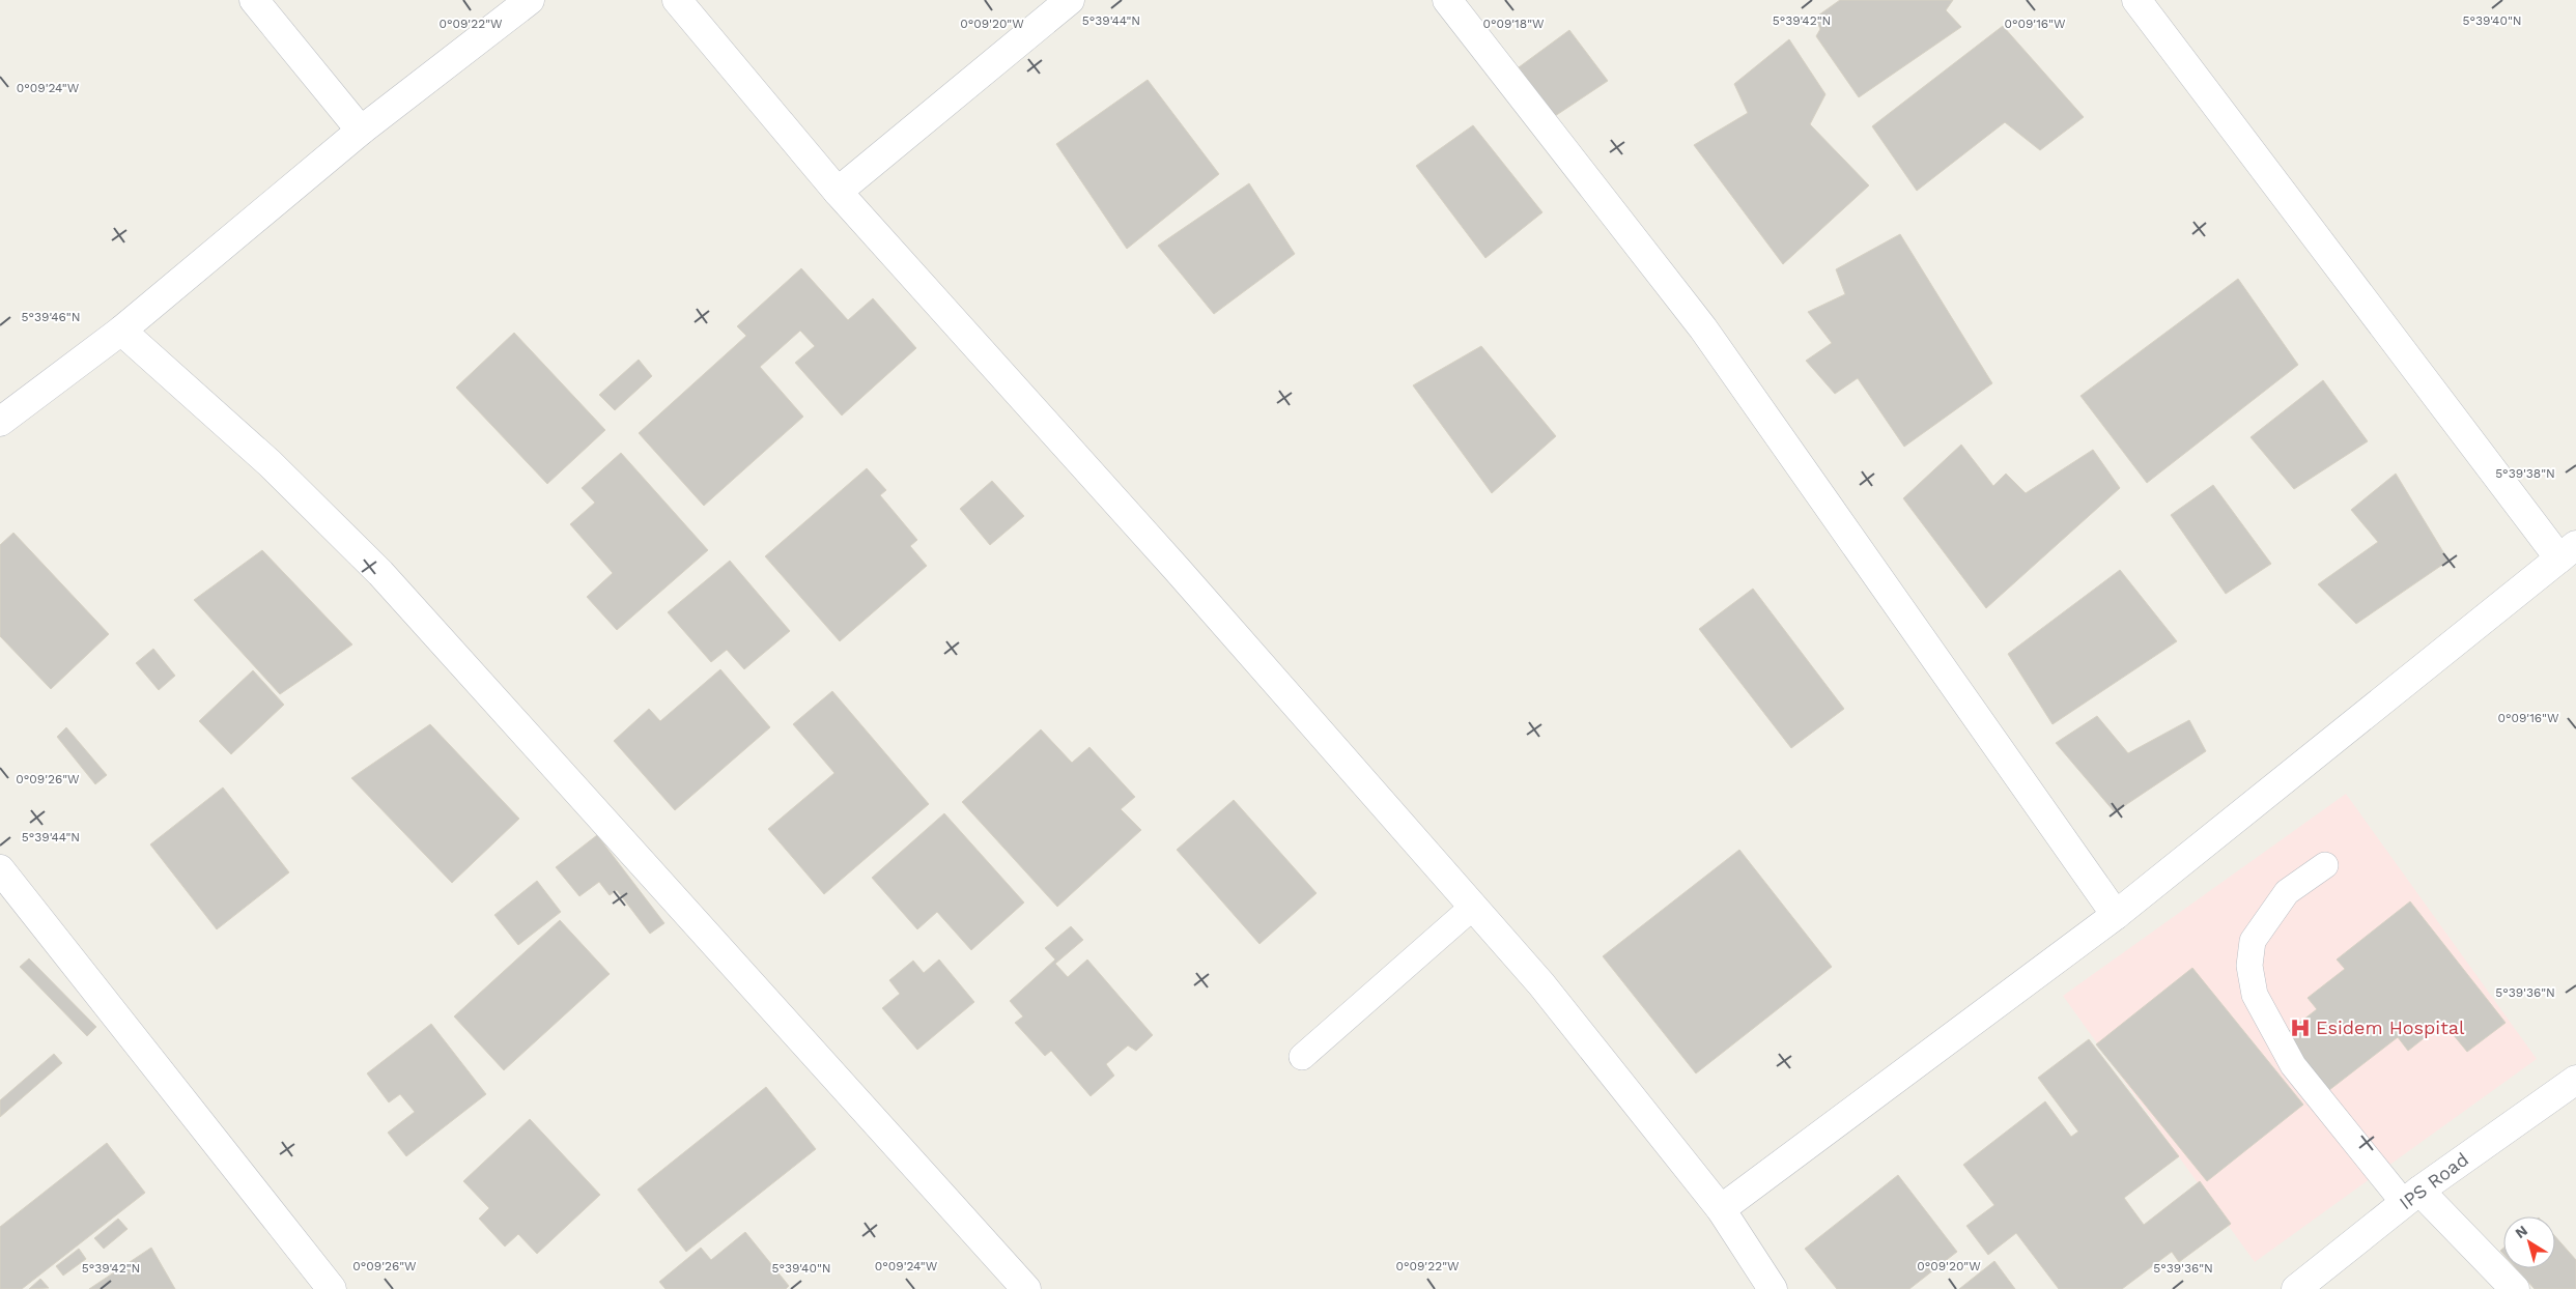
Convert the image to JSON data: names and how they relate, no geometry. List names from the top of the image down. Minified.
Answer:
{"streets":{"street":["IPS Road"]},"places":{"hospital":["Esidem Hospital"]},"north":"top left","coordinates":["5°39'44\"N","5°39'42\"N","5°39'40\"N","0°09'22\"W","0°09'20\"W","0°09'18\"W","0°09'16\"W","0°09'24\"W","5°39'46\"N","5°39'38\"N","0°09'26\"W","5°39'36\"N"]}
